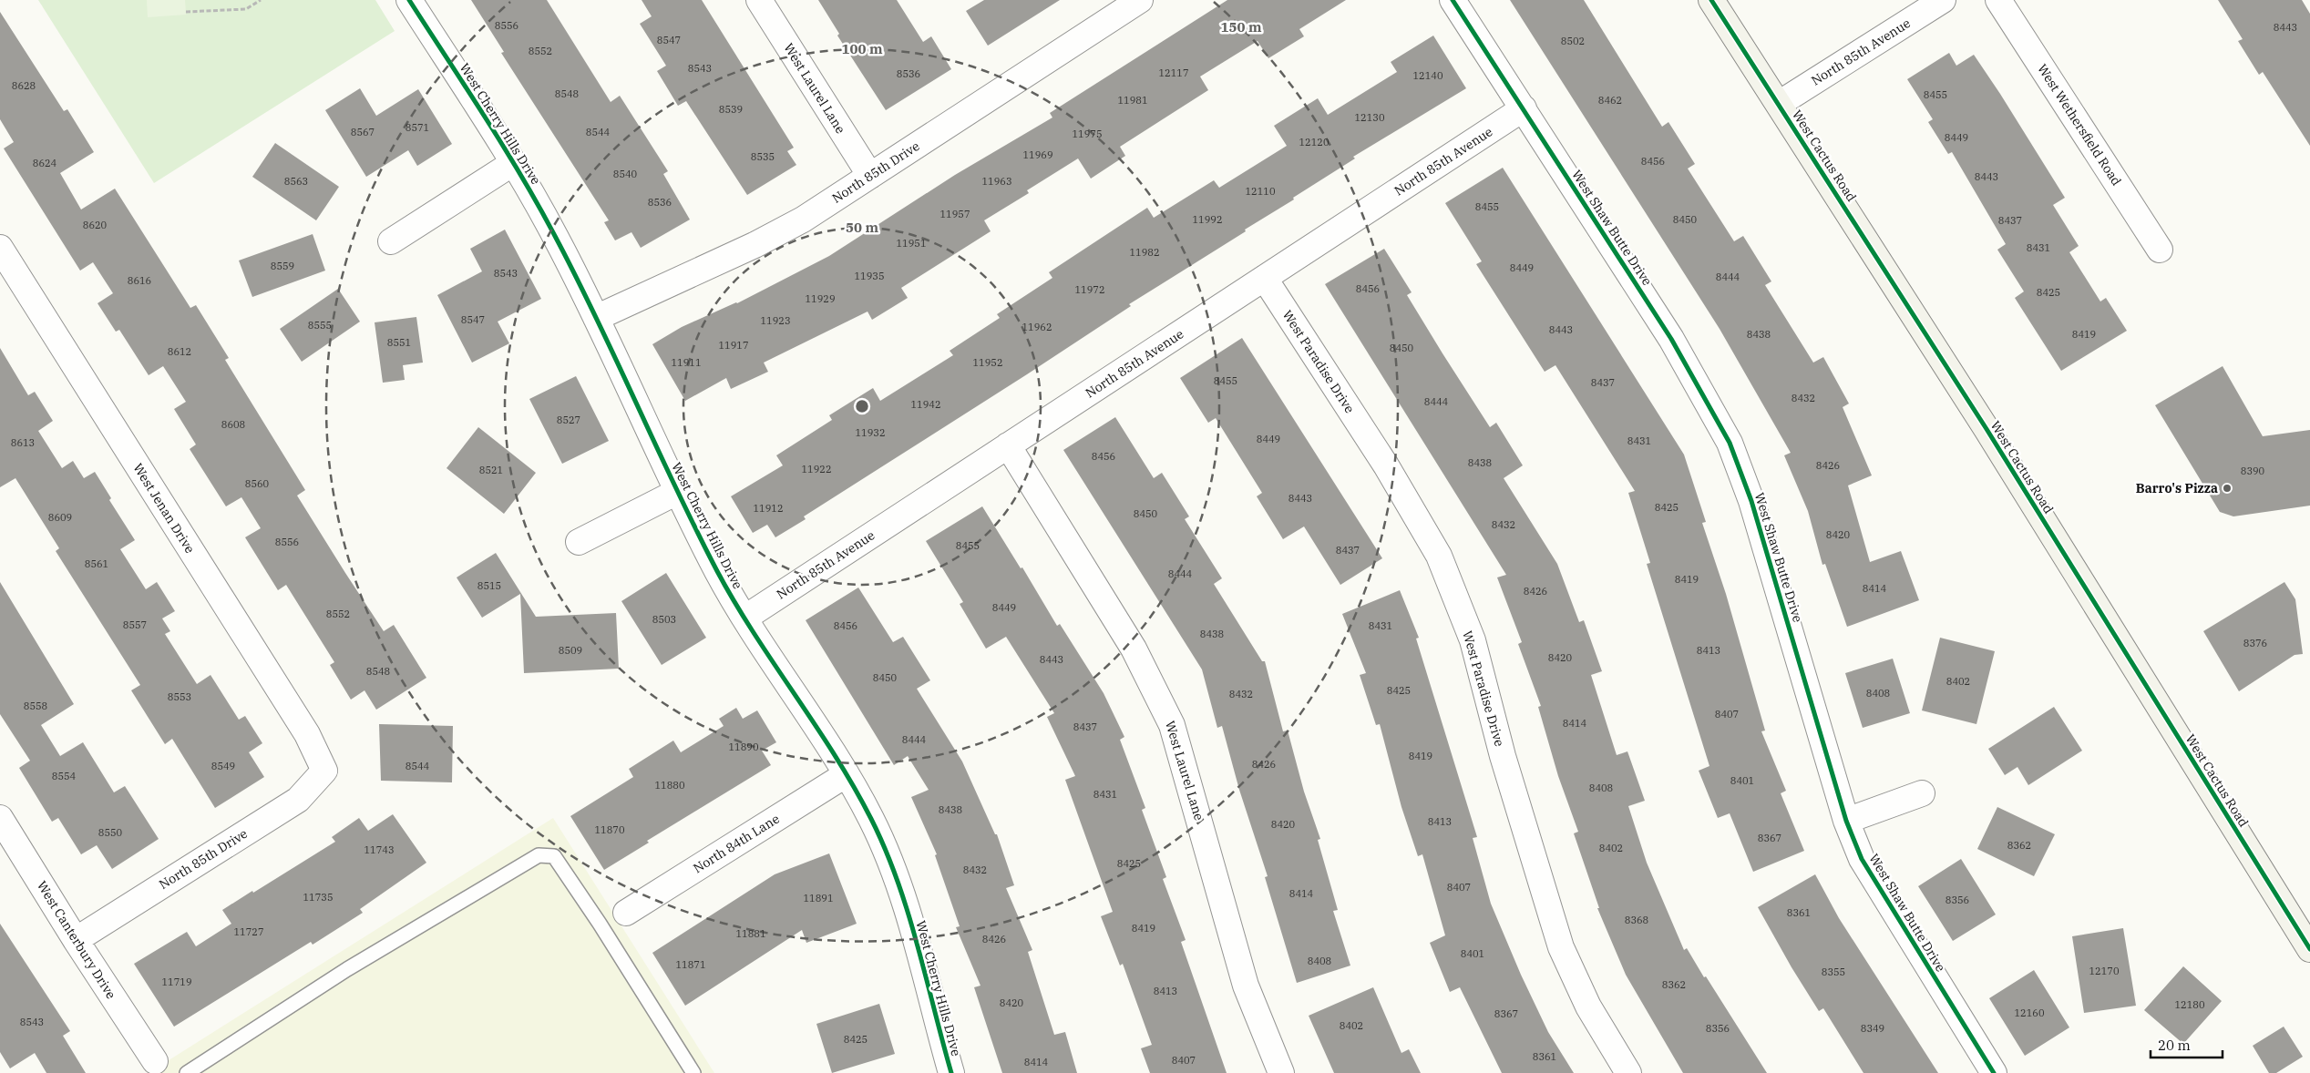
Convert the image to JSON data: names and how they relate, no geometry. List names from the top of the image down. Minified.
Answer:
{"streets":{"main road":["West Cactus Road"],"street":["North 85th Avenue","West Laurel Lane","West Cherry Hills Drive","West Wethersfield Road","North 85th Drive","West Shaw Butte Drive","West Paradise Drive","West Jenan Drive","North 84th Lane","West Canterbury Drive"]},"crossings":[["North 85th Avenue","West Laurel Lane"],["North 85th Avenue","West Cherry Hills Drive"],["North 85th Avenue","West Cactus Road"],["North 85th Avenue","West Shaw Butte Drive"],["North 85th Avenue","West Paradise Drive"],["West Laurel Lane","North 85th Drive"],["West Cherry Hills Drive","North 85th Drive"],["West Cherry Hills Drive","North 84th Lane"],["North 85th Drive","West Jenan Drive"],["North 85th Drive","West Canterbury Drive"]],"places":["Barro's Pizza"],"house_numbers":["8556","8443","8547","8502","8552","8543","12117","8536","12140","8628","8548","8455","11981","8462","8539","12130","8571","8567","8544","11975","8449","12120","11969","8535","8456","8624","8540","8443","8563","11963","12110","8536","8455","11957","11992","8450","8437","8620","11951","8431","11982","8559","8449","8543","11935","8444","8616","8456","11972","8425","11929","8547","11923","8555","11962","8443","8438","8419","8551","11917","8450","8612","11911","11952","8455","8437","8432","8444","11942","8527","8608","11932","8449","8431","8613","8456","8438","8426","11922","8521","8390","8560","8443","8425","11912","8450","8609","8432","8420","8556","8455","8437","8561","8444","8419","8515","8414","8426","8449","8552","8503","8557","8456","8431","8438","8376","8509","8413","8420","8443","8548","8450","8402","8425","8408","8432","8553","8558","8407","8414","8437","8444","11890","8419","8426","8549","8544","8554","8401","11880","8408","8431","8438","8413","8420","11870","8550","8367","8362","8402","11743","8425","8432","8407","8414","11735","11891","8356","8361","8368","8419","11727","11881","8426","8401","8408","11871","12170","8355","11719","8362","8413","8420","12180","12160","8367","8543","8402","8356","8349","8425","8361","8407","8414"],"scale_bar":"20 m","rings":["150 m","100 m","50 m"]}
